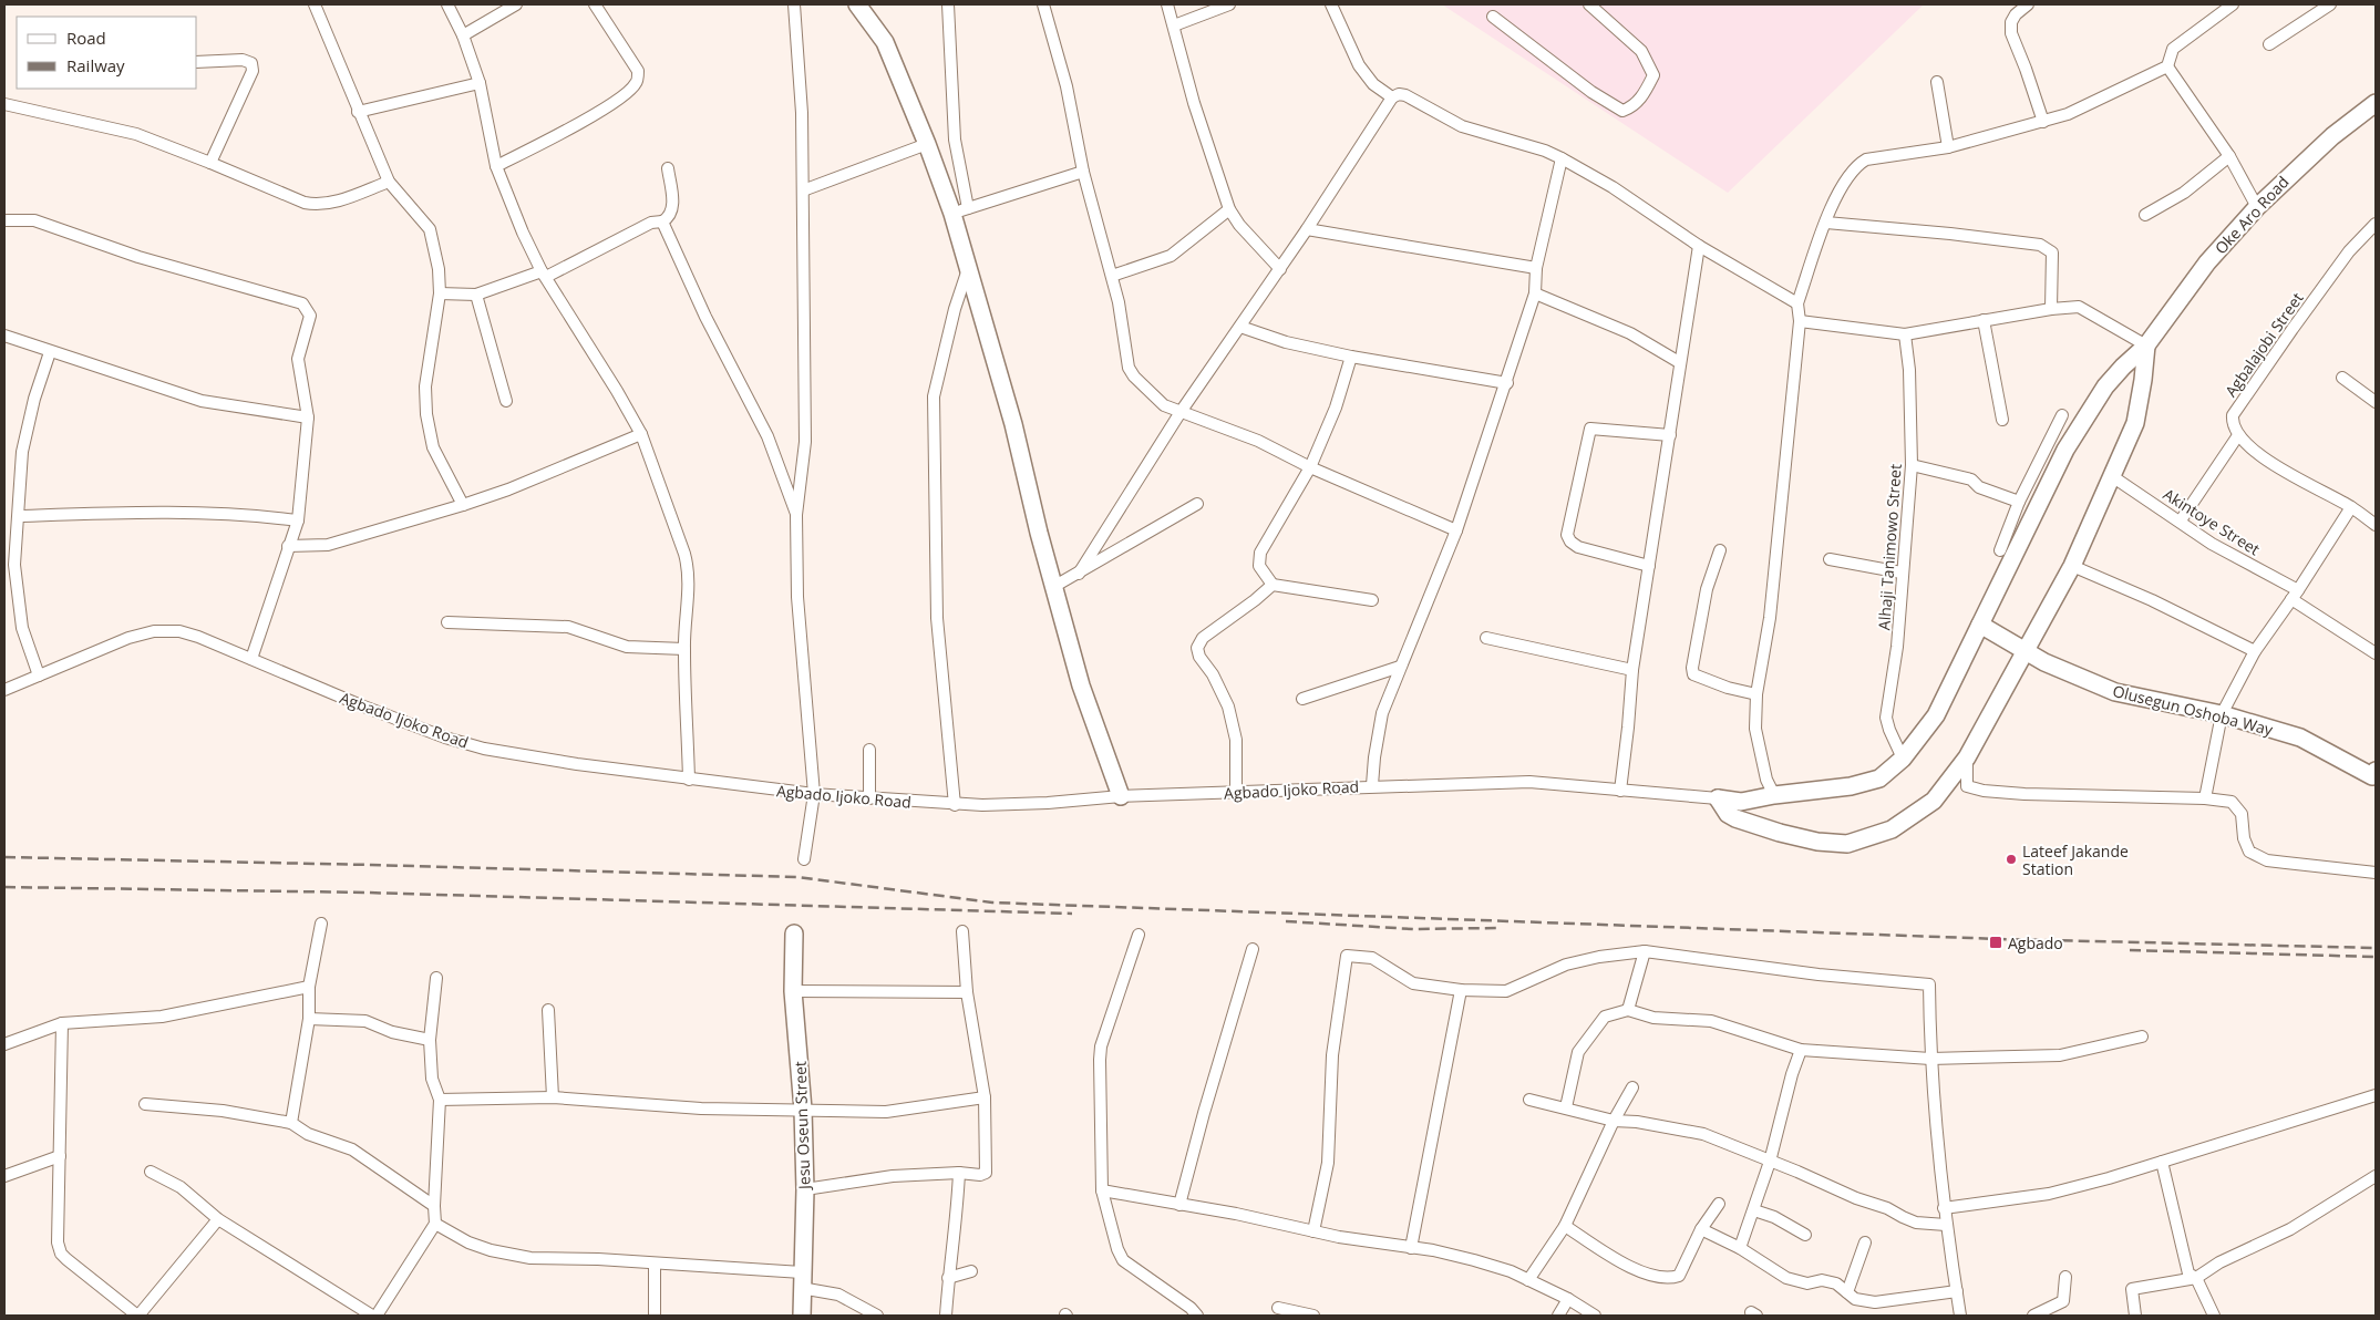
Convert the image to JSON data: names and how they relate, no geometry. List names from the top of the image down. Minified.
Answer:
{"streets":{"main road":["Oke Aro Road","Olusegun Oshoba Way","Agbado Ijoko Road","Jesu Oseun Street"],"street":["Agbalajobi Street","Akintoye Street","Alhaji Tanimowo Street"]},"crossings":[["Oke Aro Road","Akintoye Street"],["Oke Aro Road","Olusegun Oshoba Way"],["Oke Aro Road","Agbado Ijoko Road"],["Alhaji Tanimowo Street","Agbado Ijoko Road"],["Olusegun Oshoba Way","Agbado Ijoko Road"]],"places":{"other":["Lateef Jakande Station"],"transit":["Agbado"]},"legend":["Road","Railway"]}
